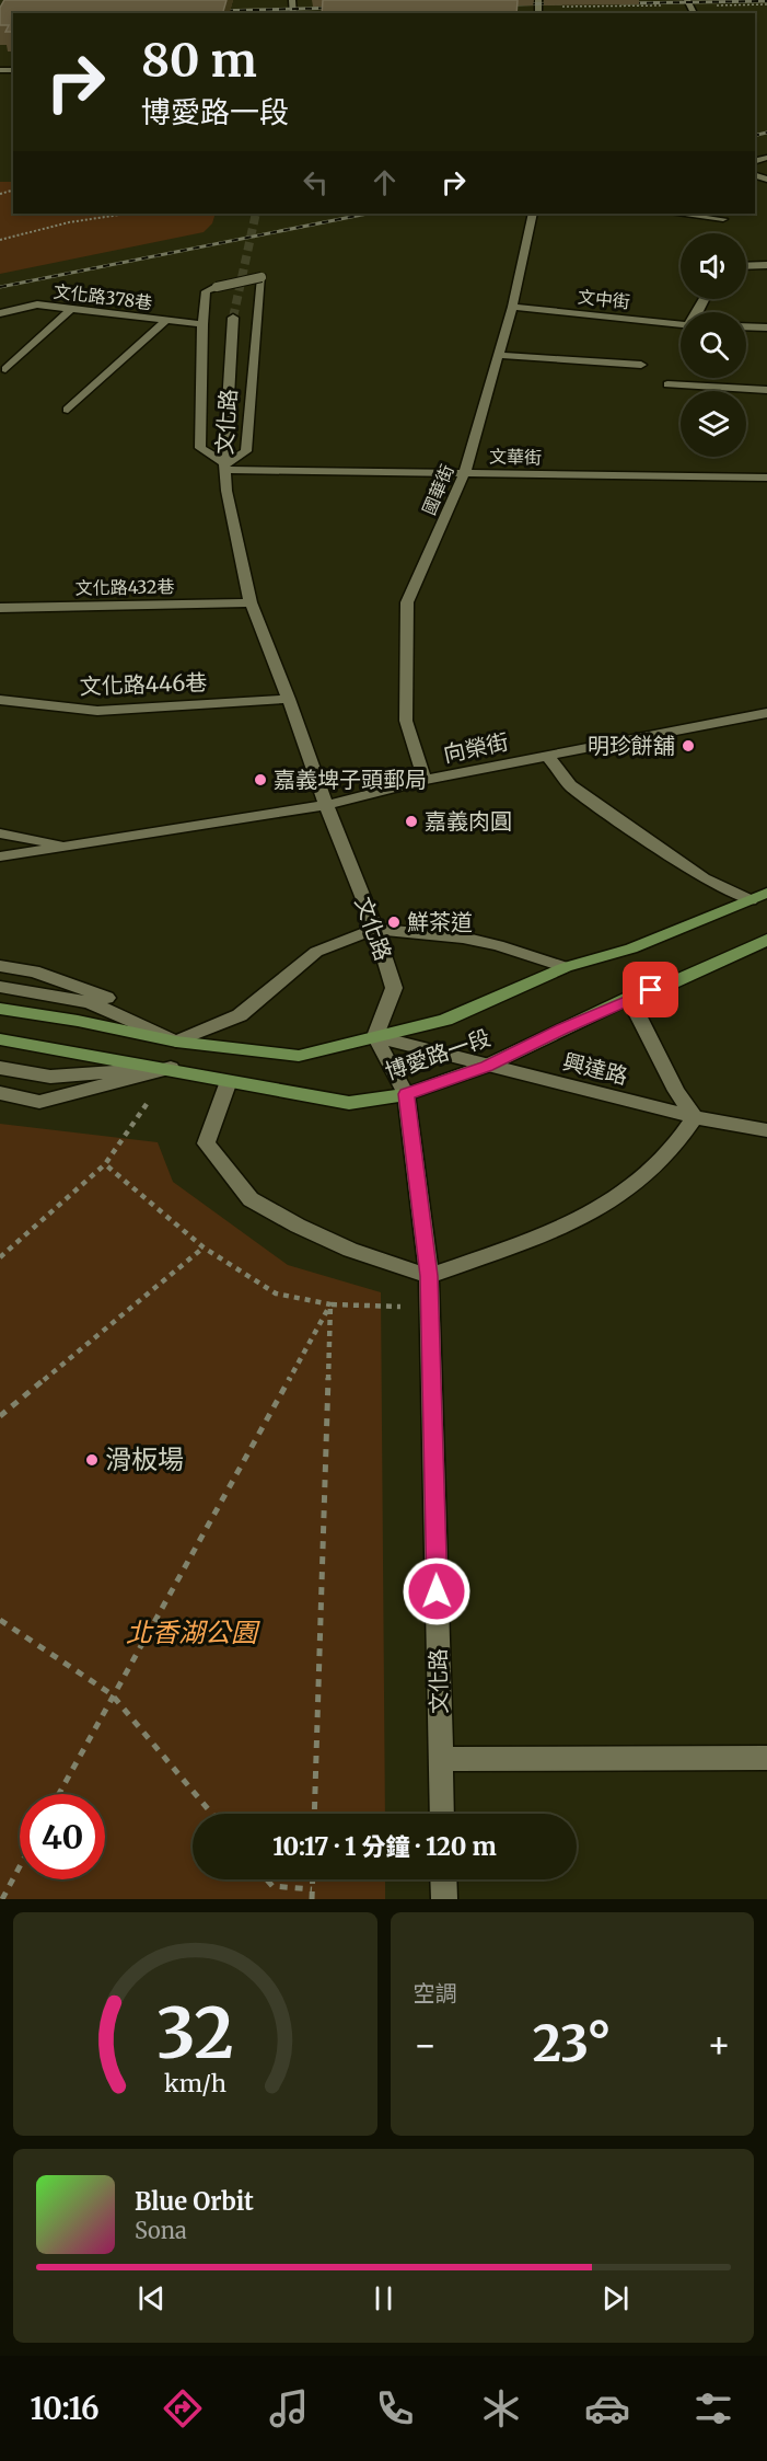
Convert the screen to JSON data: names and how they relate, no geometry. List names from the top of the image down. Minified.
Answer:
{"streets":{"main road":["博愛路一段"],"street":["文化路378巷","文中街","文化路","文華街","國華街","文化路432巷","文化路446巷","向榮街","興達路"]},"crossings":[["文中街","國華街"],["文化路","文華街"],["文化路","文化路432巷"],["文化路","文化路446巷"],["文化路","向榮街"],["文化路","博愛路一段"],["文化路","興達路"],["文華街","國華街"],["國華街","向榮街"],["博愛路一段","興達路"]],"parks":["北香湖公園"],"places":["明珍餅舖","嘉義埤子頭郵局","嘉義肉圓","鮮茶道","滑板場"],"page":{"turn":["80 m","博愛路一段"],"limit":"40","trip":"10:17 · 1 分鐘 · 120 m","tile":"空調","heat":["−","23°","+"],"song":["Blue Orbit","Sona"],"tabs":"10:16","gauge":["32","km/h"]}}
